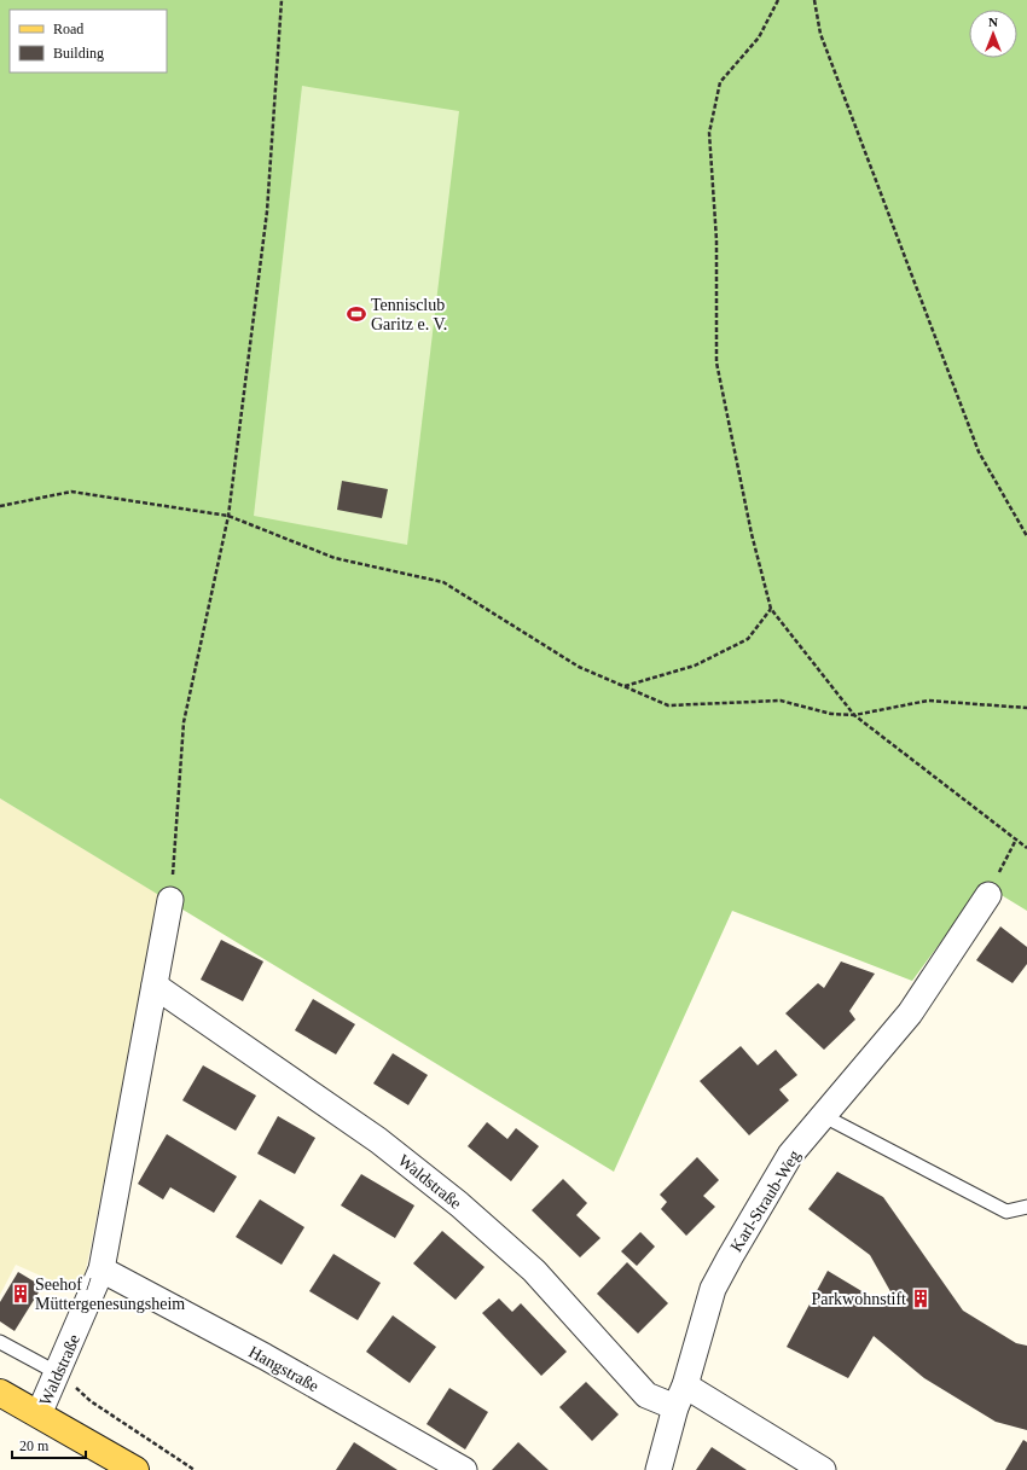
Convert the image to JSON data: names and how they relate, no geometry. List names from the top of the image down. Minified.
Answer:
{"streets":{"street":["Waldstraße","Karl-Straub-Weg","Hangstraße"]},"crossings":[["Waldstraße","Karl-Straub-Weg"],["Waldstraße","Hangstraße"]],"places":{"sports":["Tennisclub Garitz e. V."],"building":["Seehof / Müttergenesungsheim","Parkwohnstift"]},"legend":["Road","Building"],"scale_bar":"20 m","north":"top"}
